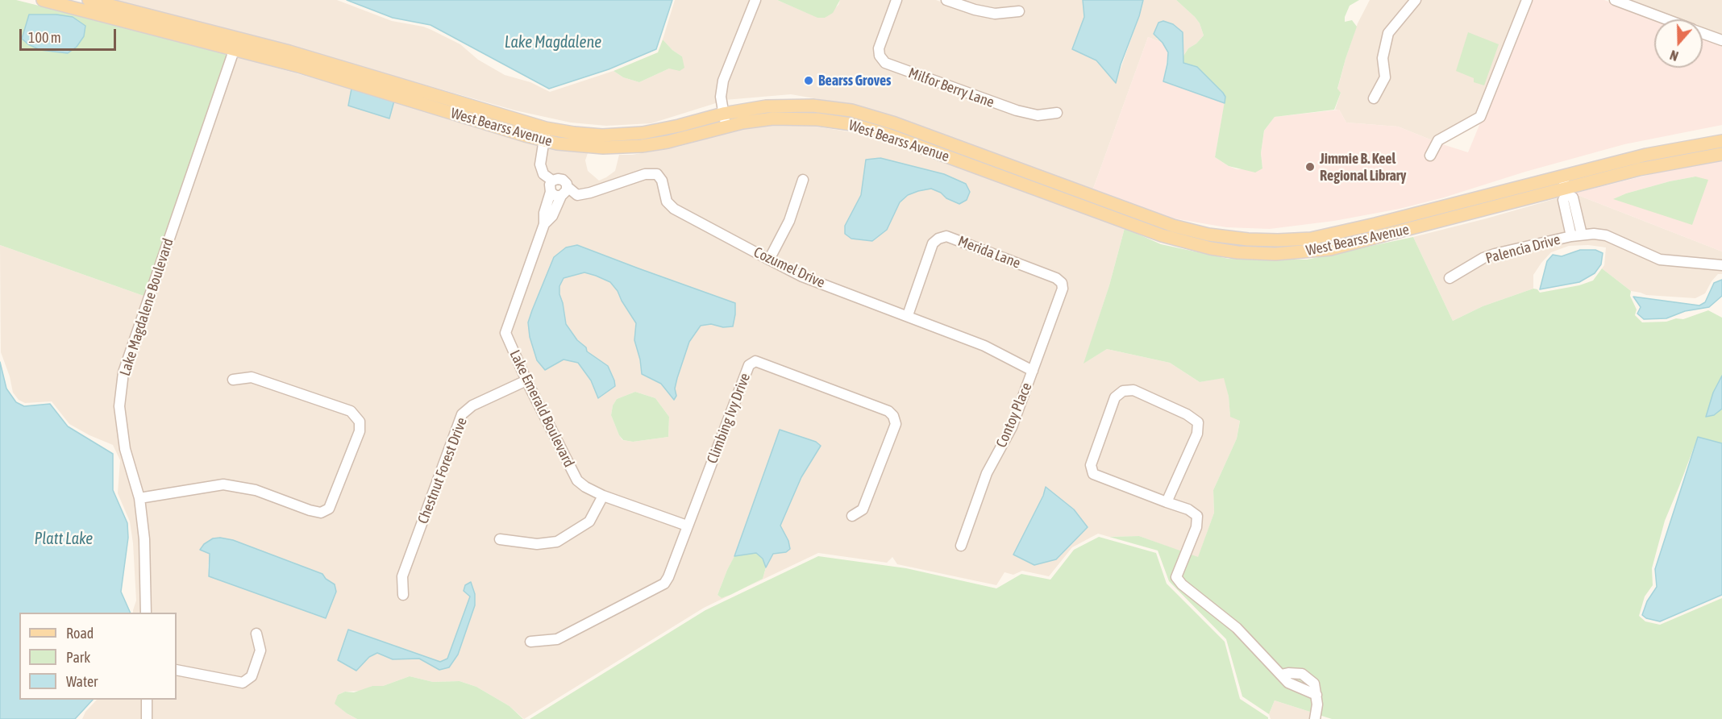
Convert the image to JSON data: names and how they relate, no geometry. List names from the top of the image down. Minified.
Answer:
{"streets":{"main road":["West Bearss Avenue"],"street":["Milfor Berry Lane","Palencia Drive","Merida Lane","Cozumel Drive","Lake Magdalene Boulevard","Lake Emerald Boulevard","Contoy Place","Climbing Ivy Drive","Chestnut Forest Drive"]},"crossings":[["West Bearss Avenue","Lake Magdalene Boulevard"],["Merida Lane","Cozumel Drive"],["Merida Lane","Contoy Place"],["Cozumel Drive","Lake Emerald Boulevard"],["Cozumel Drive","Contoy Place"],["Lake Emerald Boulevard","Climbing Ivy Drive"],["Lake Emerald Boulevard","Chestnut Forest Drive"]],"water":["Lake Magdalene","Platt Lake"],"places":["Bearss Groves","Jimmie B. Keel Regional Library"],"legend":["Road","Park","Water"],"scale_bar":"100 m","north":"bottom"}
